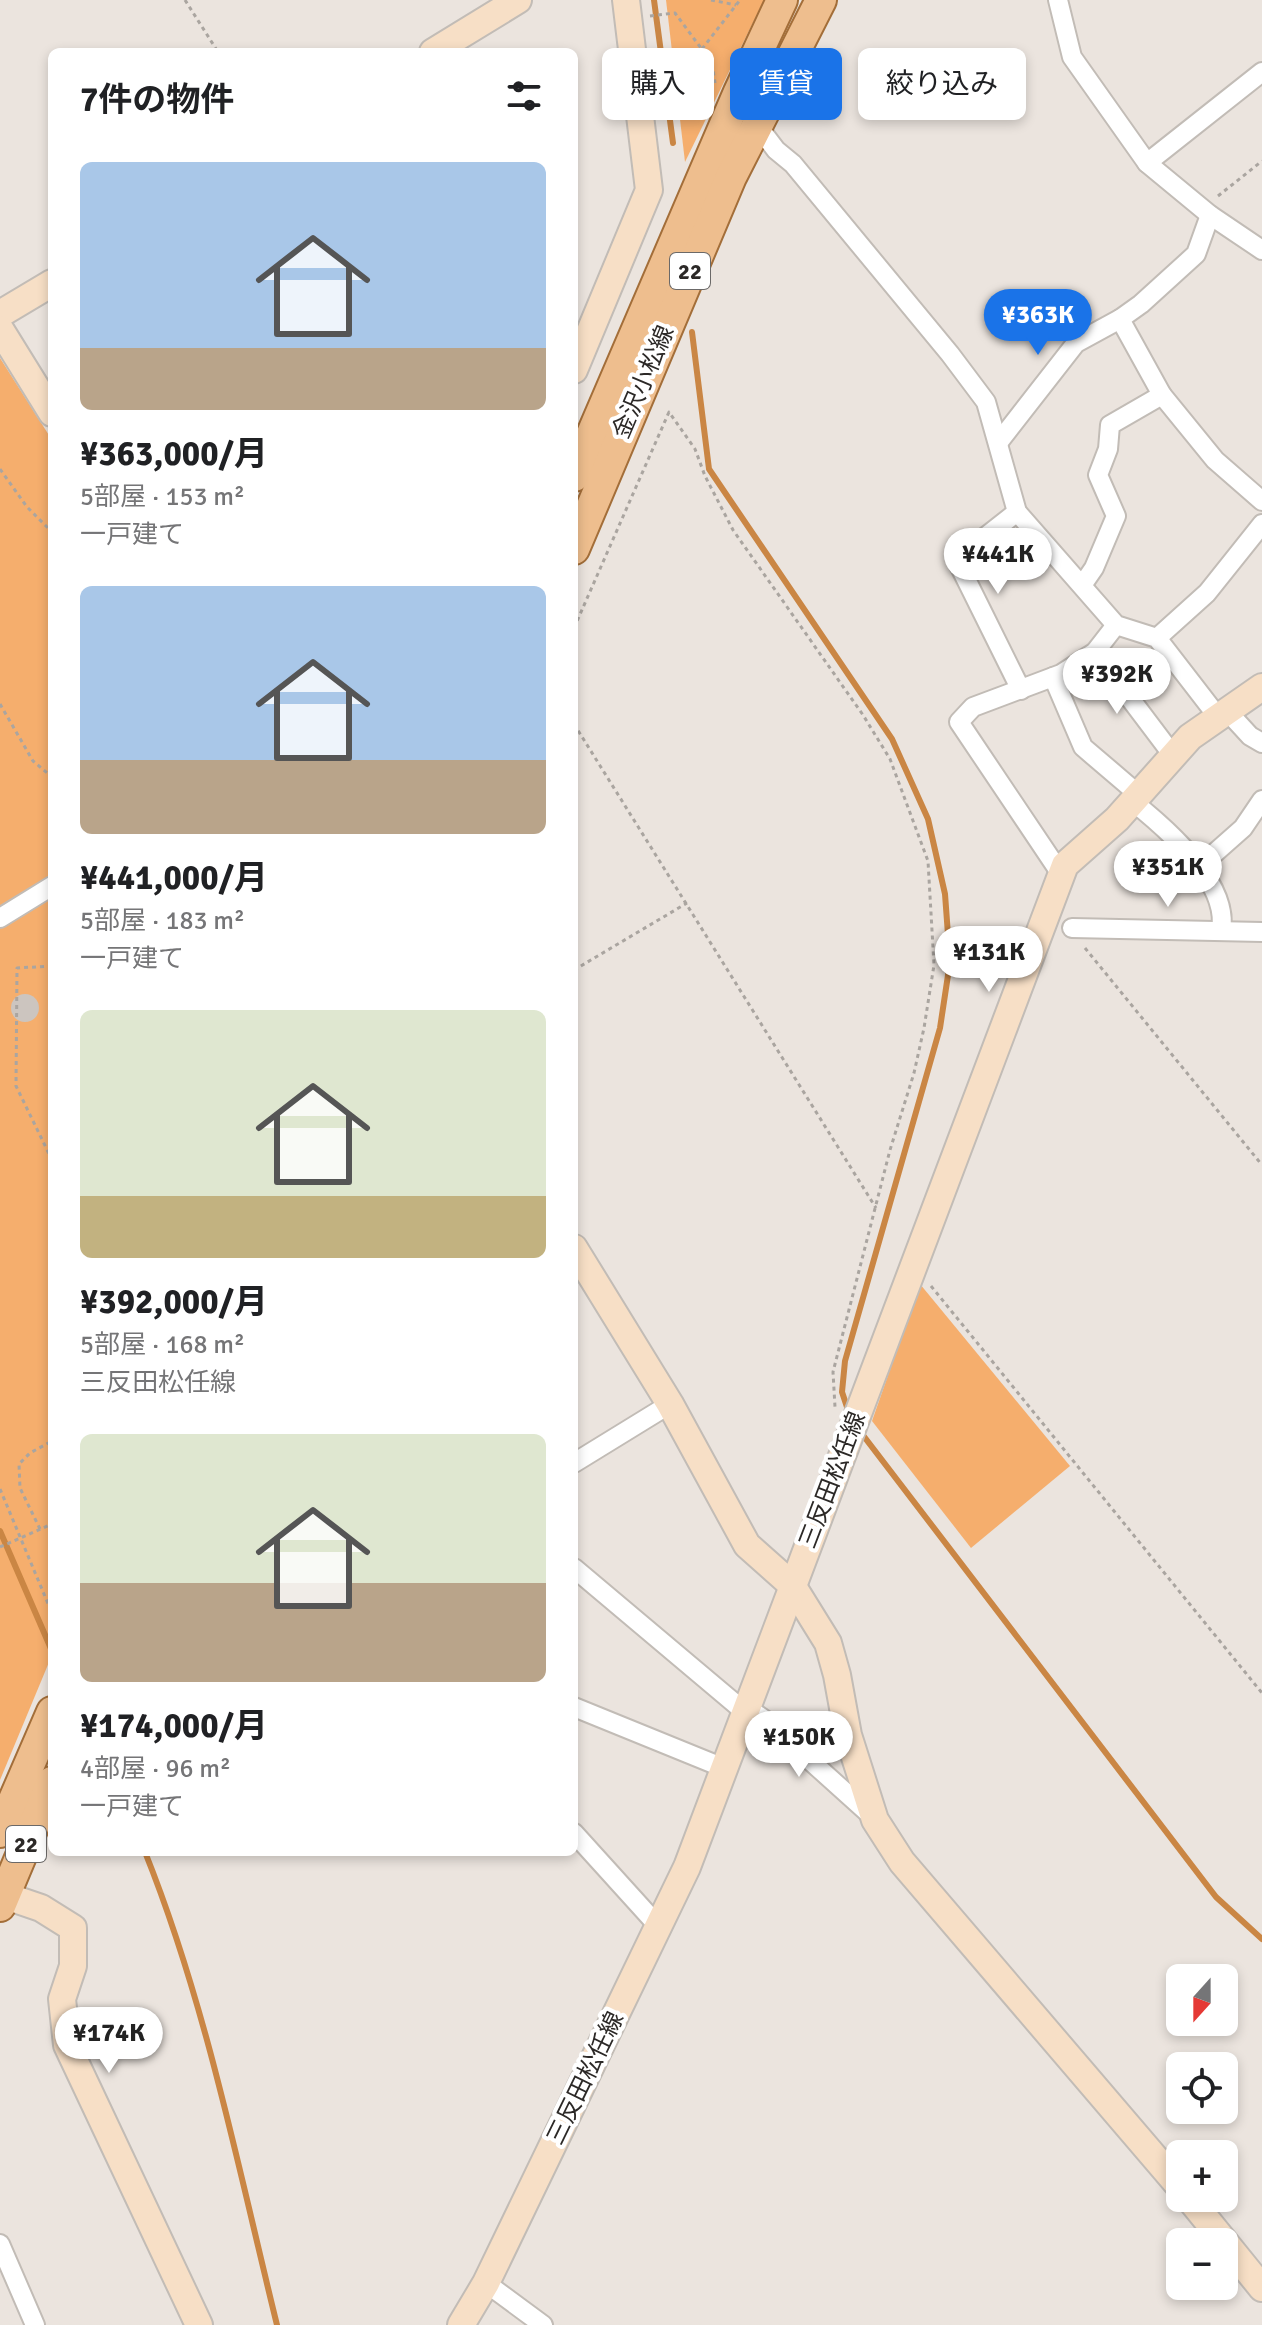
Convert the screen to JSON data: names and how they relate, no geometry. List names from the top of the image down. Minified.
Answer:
{"streets":{"main road":["22","金沢小松線"],"street":["三反田松任線"]},"north":"bottom","page":{"chip":["購入","賃貸","絞り込み"],"heading":"7件の物件","list":[{"name":"¥363,000/月","note":"5部屋 · 153 m² · 一戸建て"},{"name":"¥441,000/月","note":"5部屋 · 183 m² · 一戸建て"},{"name":"¥392,000/月","note":"5部屋 · 168 m² · 三反田松任線"},{"name":"¥174,000/月","note":"4部屋 · 96 m² · 一戸建て"}],"price":["¥363K","¥441K","¥392K","¥351K","¥131K","¥150K","¥174K"],"map_buttons":["+","−"]}}
